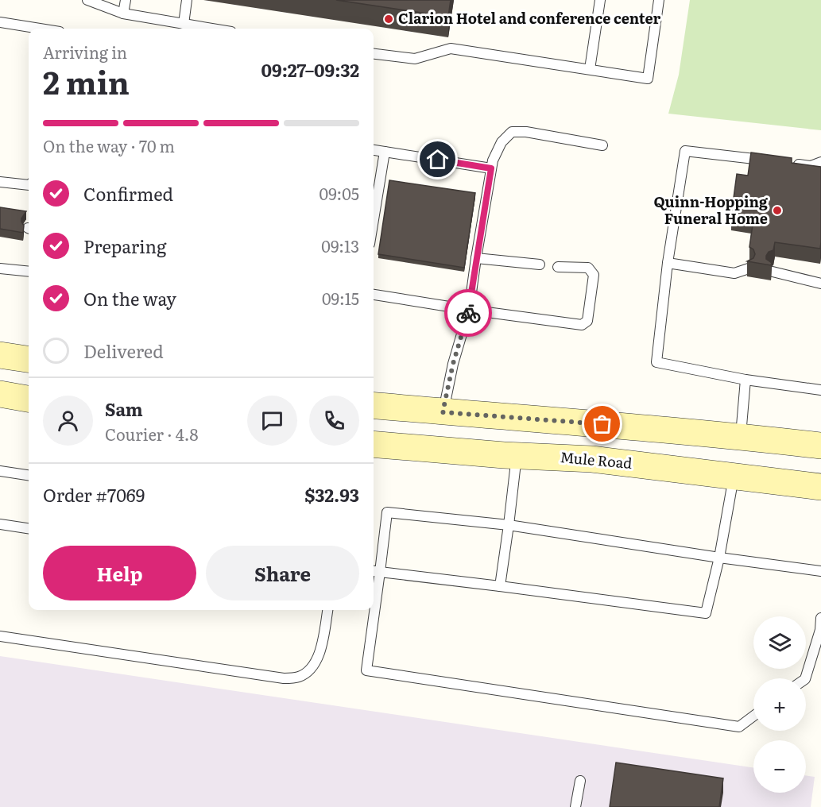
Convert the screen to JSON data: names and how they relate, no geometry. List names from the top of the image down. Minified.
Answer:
{"streets":{"main road":["Mule Road"]},"places":["Clarion Hotel and conference center","Quinn-Hopping Funeral Home"],"page":{"heading":["2 min","Arriving in","09:27–09:32"],"panel":["Sam","Courier · 4.8","Order #7069","$32.93"],"bar":"On the way · 70 m","list":[["Confirmed","09:05"],["Preparing","09:13"],["On the way","09:15"],"Delivered"],"buttons":["Help","Share"],"map_buttons":["+","−"]}}
